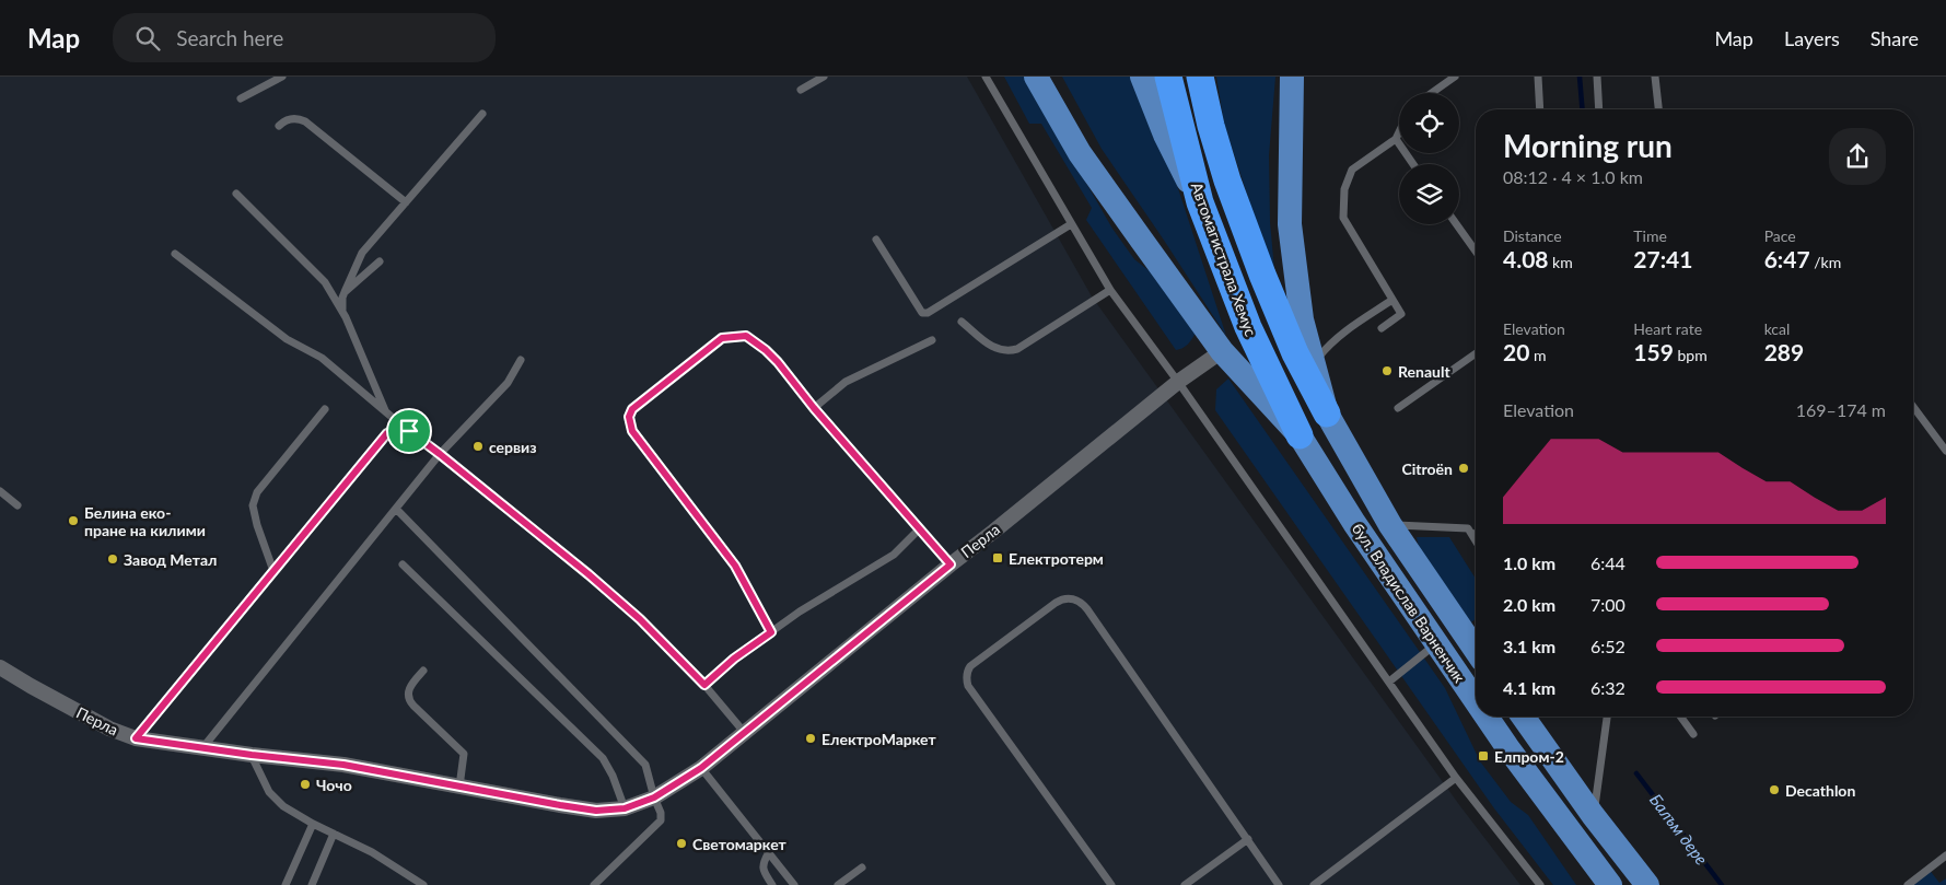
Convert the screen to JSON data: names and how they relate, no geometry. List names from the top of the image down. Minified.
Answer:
{"streets":{"highway":["Автомагистрала Хемус"],"main road":["бул. Владислав Варненчик"],"street":["Перла"]},"crossings":[["Автомагистрала Хемус","бул. Владислав Варненчик"],["Перла","бул. Владислав Варненчик"]],"water":["Балъм дере"],"places":{"other":["Renault","сервиз","Citroën","Белина еко- пране на килими","Завод Метал","ЕлектроМаркет","Чочо","Decathlon","Светомаркет"],"transit":["Електротерм","Елпром-2"]},"page":{"header":"Map","search":"Search here","nav":["Map","Layers","Share"],"heading":["Morning run","08:12 · 4 × 1.0 km"],"stats":[["Distance","4.08 km"],["Time","27:41"],["Pace","6:47 /km"],["Elevation","20 m"],["Heart rate","159 bpm"],["kcal","289"]],"chart":["Elevation","169–174 m"],"list":[{"name":"1.0 km","note":"6:44"},{"name":"2.0 km","note":"7:00"},{"name":"3.1 km","note":"6:52"},{"name":"4.1 km","note":"6:32"}]}}
